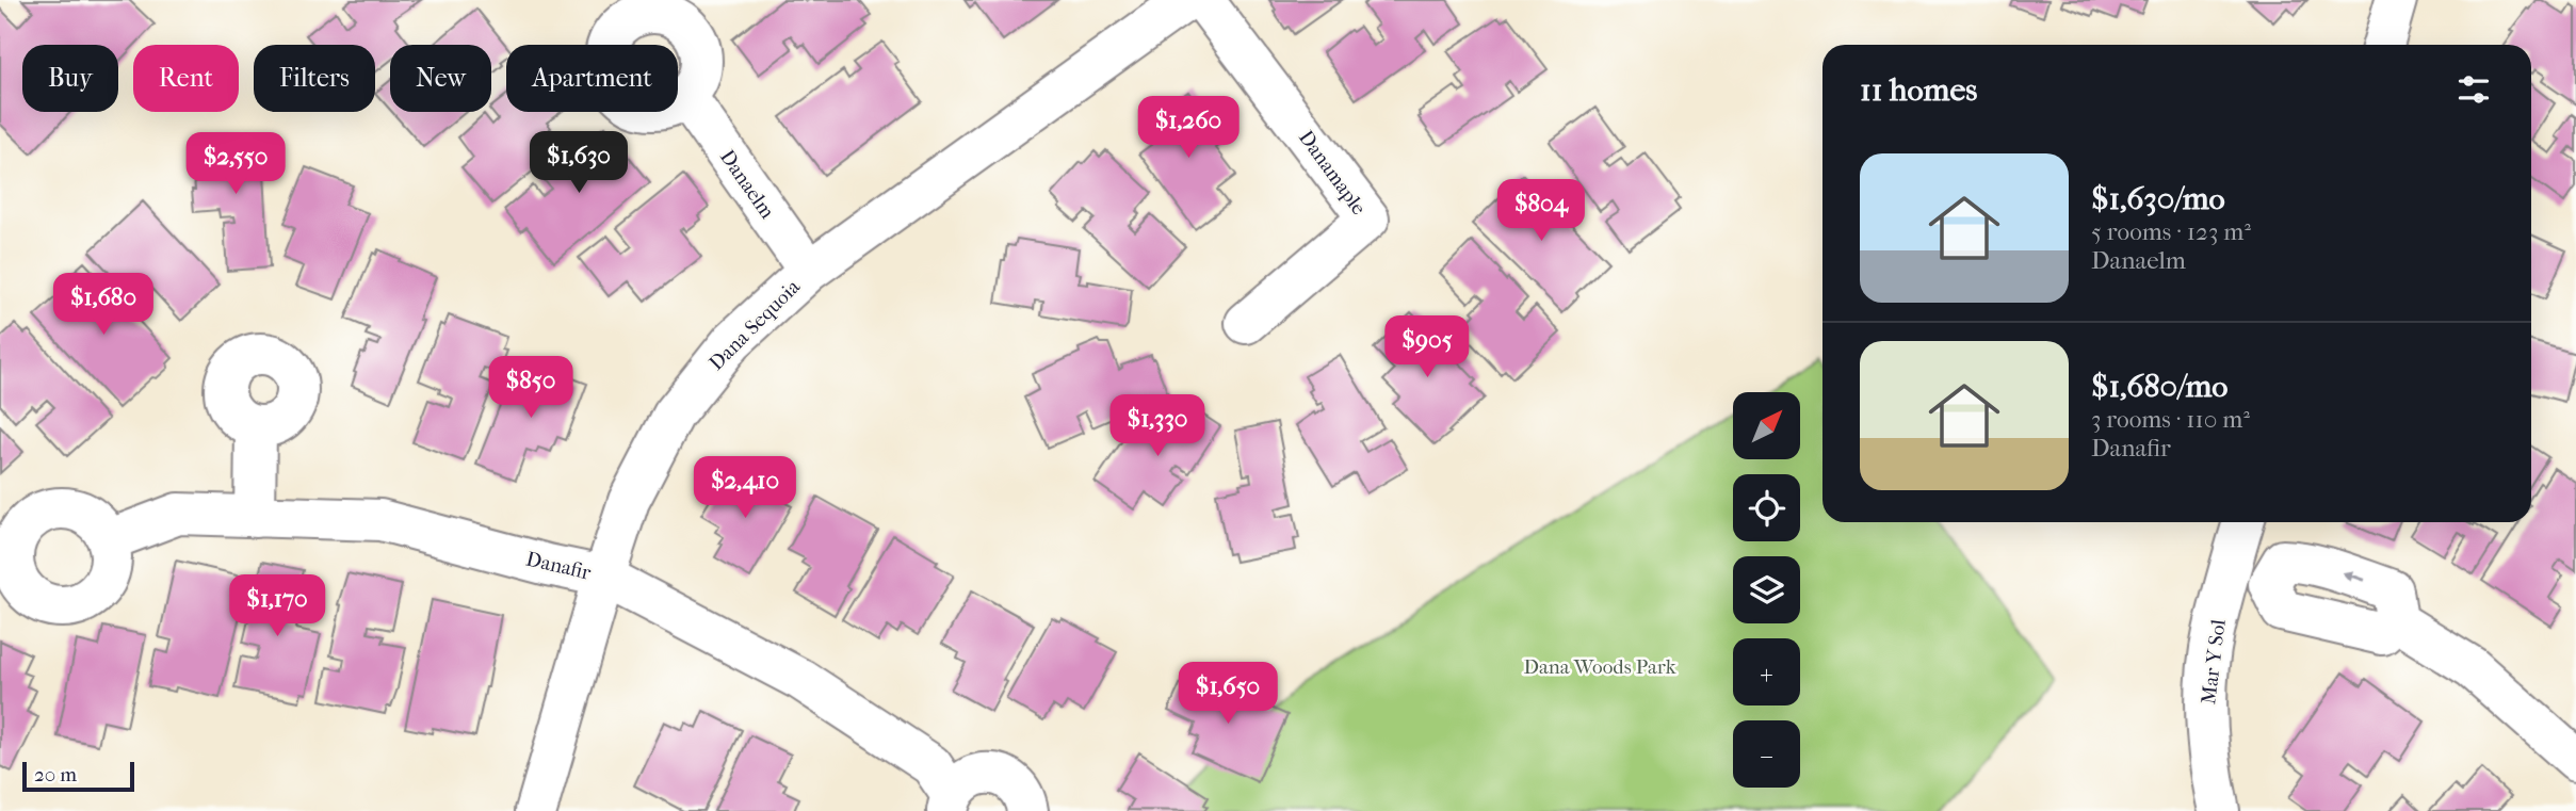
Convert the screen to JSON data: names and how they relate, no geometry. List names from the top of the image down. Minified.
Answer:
{"streets":{"street":["Danamaple","Danaelm","Dana Sequoia","Danafir","Mar Y Sol"]},"crossings":[["Danaelm","Dana Sequoia"],["Dana Sequoia","Danafir"]],"parks":["Dana Woods Park"],"scale_bar":"20 m","north":"top right","page":{"chip":["Buy","Rent","Filters","New","Apartment"],"heading":"11 homes","price":["$1,260","$1,630","$2,550","$804","$1,680","$905","$850","$1,330","$2,410","$1,170","$1,650"],"list":[{"name":"$1,630/mo","note":"5 rooms · 123 m² · Danaelm"},{"name":"$1,680/mo","note":"3 rooms · 110 m² · Danafir"}],"map_buttons":["+","−"],"scale":"20 m"}}
